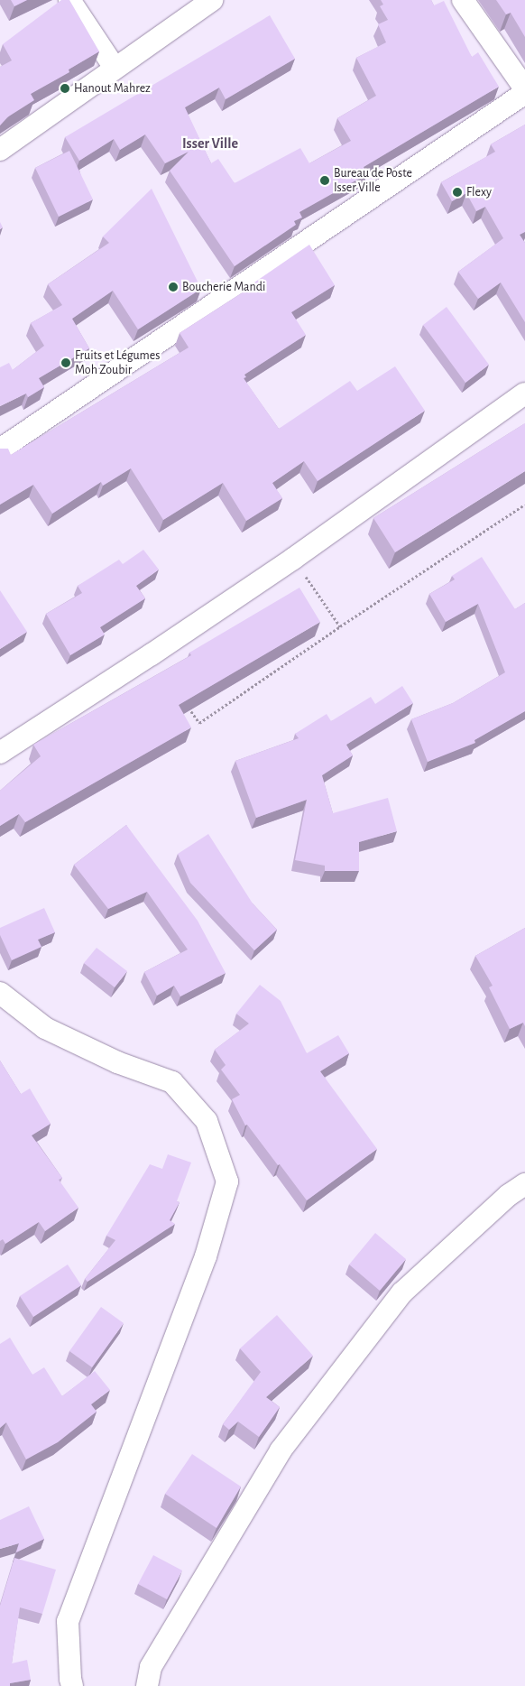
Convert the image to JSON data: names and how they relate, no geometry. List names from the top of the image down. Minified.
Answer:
{"districts":["Isser Ville"],"places":["Hanout Mahrez","Bureau de Poste Isser Ville","Flexy","Boucherie Mandi","Fruits et Légumes Moh Zoubir"]}
